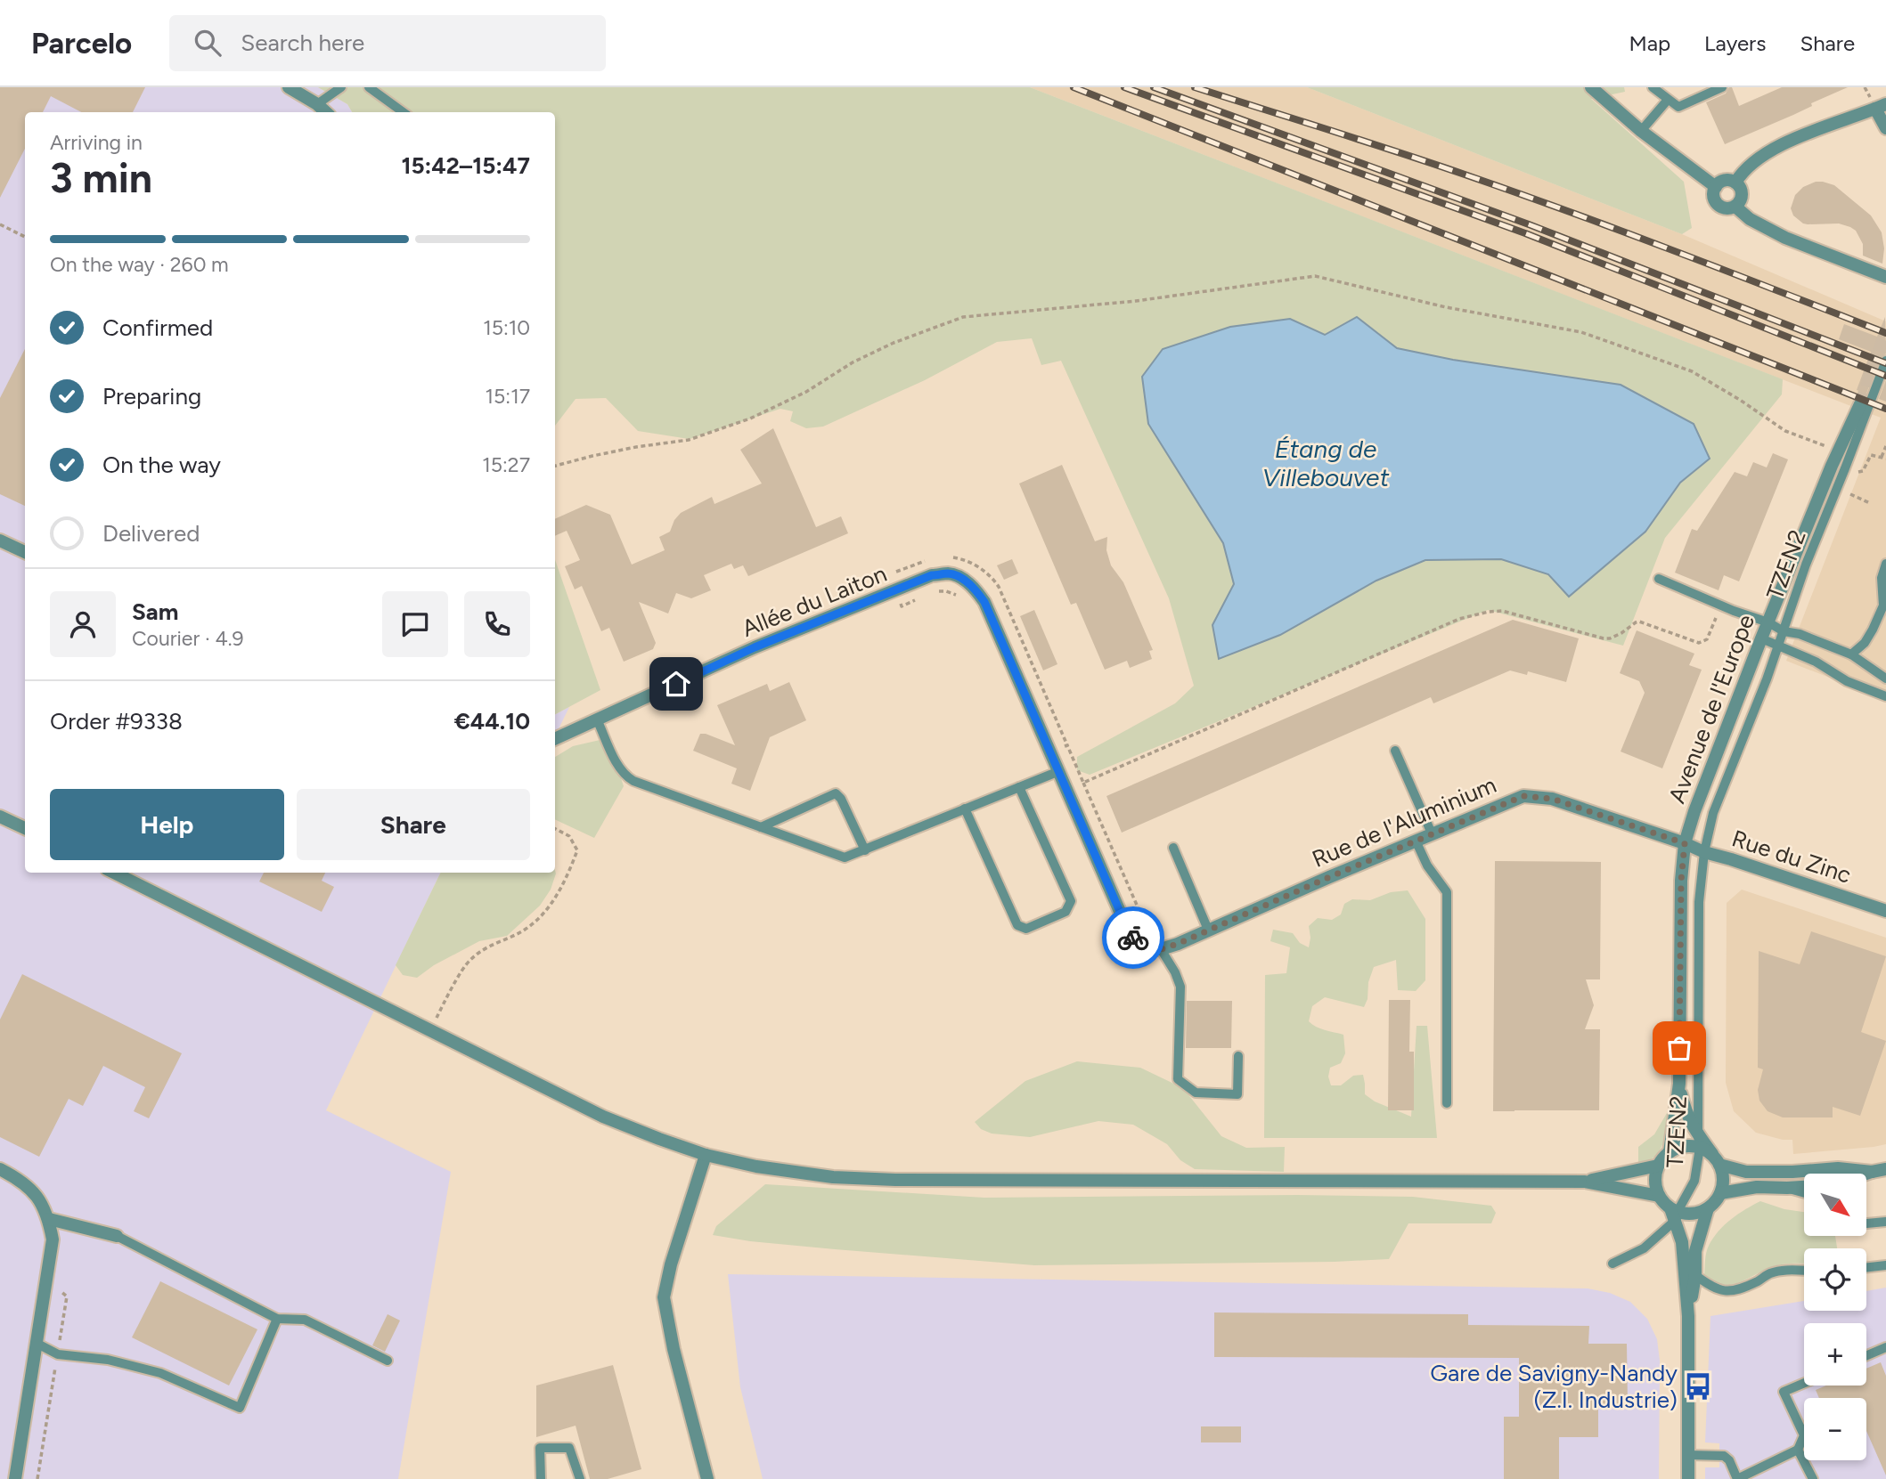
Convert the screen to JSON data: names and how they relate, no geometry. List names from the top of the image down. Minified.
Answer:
{"streets":{"street":["Allée du Laiton","Avenue de l'Europe","Rue de l'Aluminium","Rue du Zinc"],"lane":["TZEN2"]},"crossings":[["TZEN2","Avenue de l'Europe"],["TZEN2","Rue du Zinc"],["Avenue de l'Europe","Rue de l'Aluminium"],["Avenue de l'Europe","Rue du Zinc"],["Rue de l'Aluminium","Rue du Zinc"]],"water":["Étang de Villebouvet"],"places":{"bus stop":["Gare de Savigny-Nandy (Z.I. Industrie)"]},"north":"bottom right","page":{"header":"Parcelo","search":"Search here","nav":["Map","Layers","Share"],"heading":["3 min","Arriving in","15:42–15:47"],"panel":["Sam","Courier · 4.9","Order #9338","€44.10"],"bar":"On the way · 260 m","list":[["Confirmed","15:10"],["Preparing","15:17"],["On the way","15:27"],"Delivered"],"buttons":["Help","Share"],"map_buttons":["+","−"]}}
